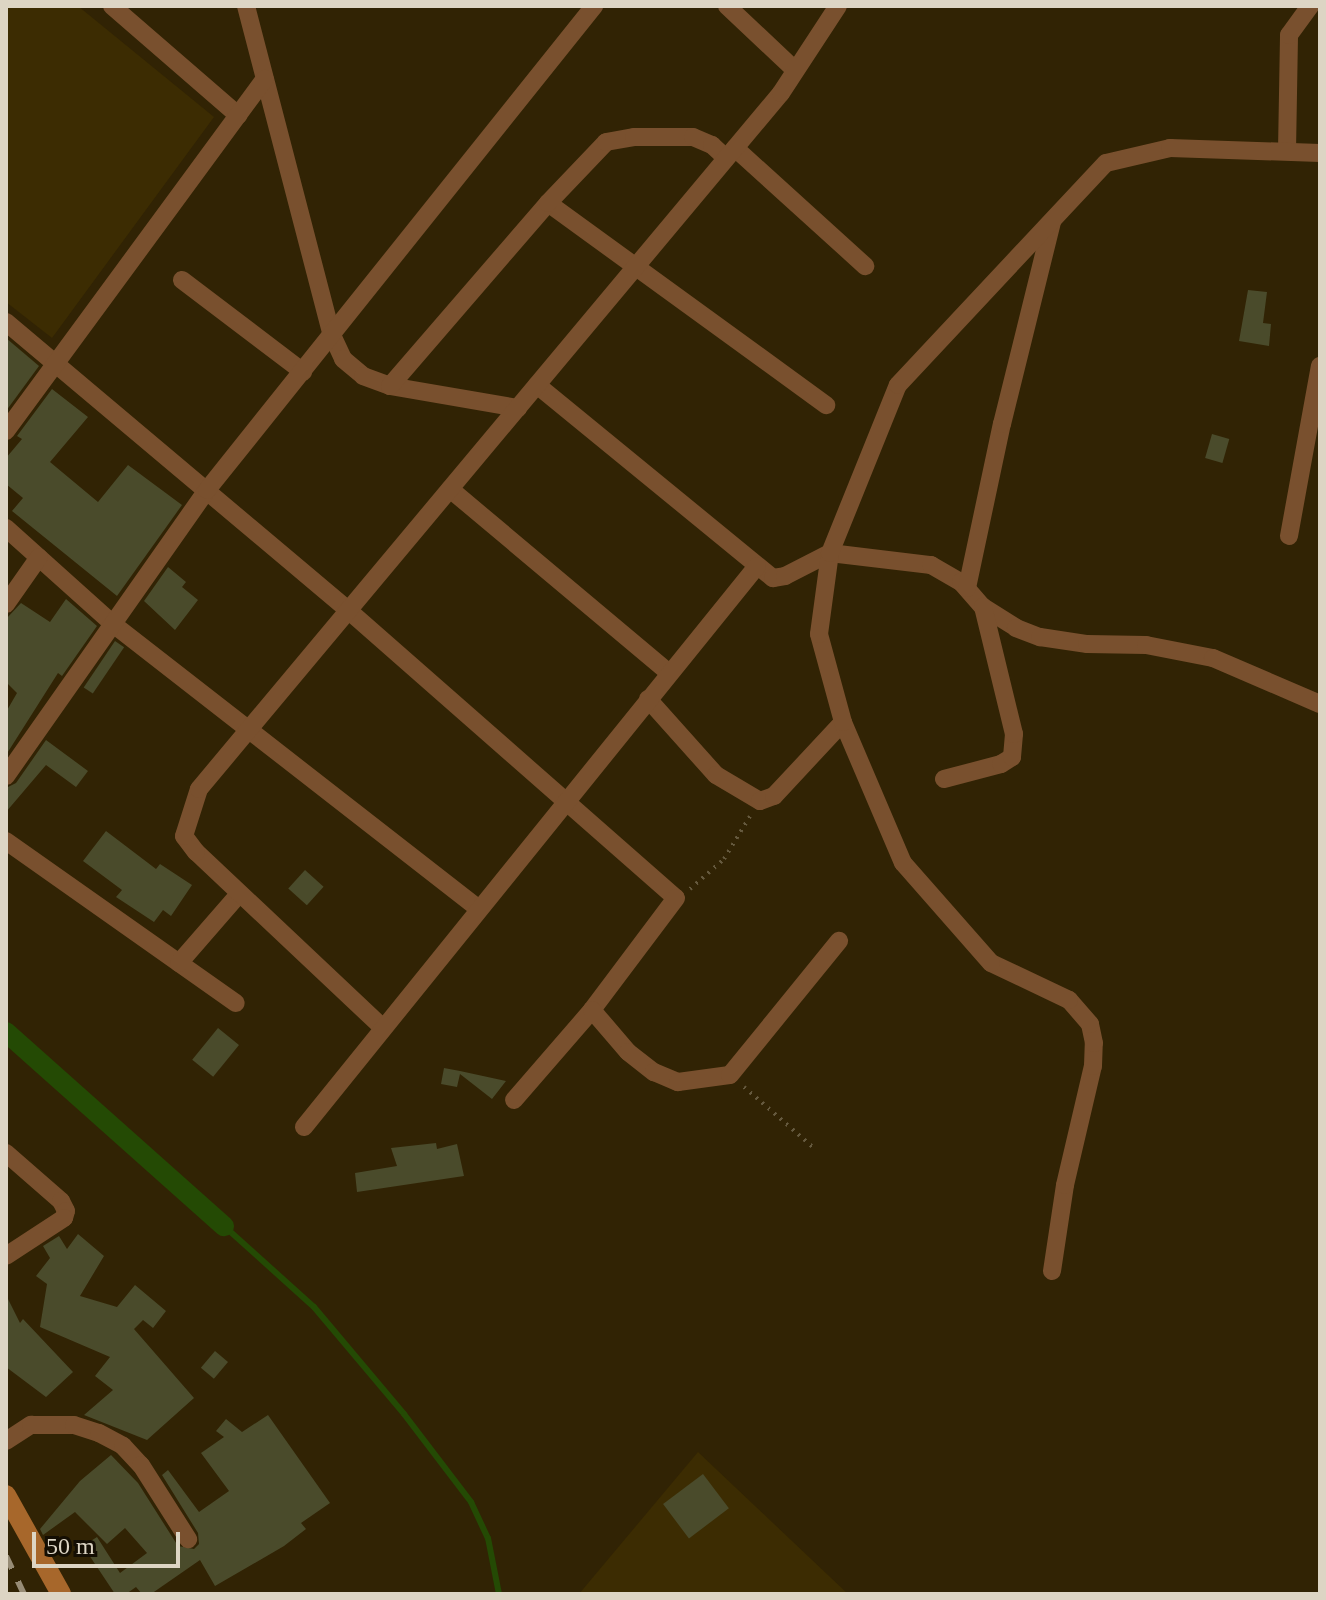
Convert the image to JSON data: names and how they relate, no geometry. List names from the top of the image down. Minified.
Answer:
{"scale_bar":"50 m"}
